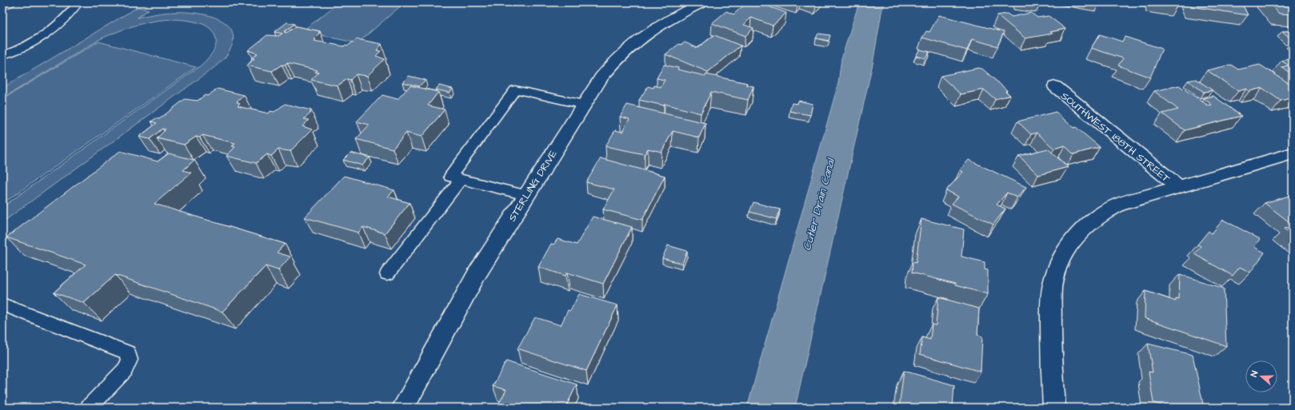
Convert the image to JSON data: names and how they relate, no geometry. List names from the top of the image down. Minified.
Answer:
{"streets":{"street":["SOUTHWEST 188TH STREET","STERLING DRIVE"]},"water":["Cutler Drain Canal"],"north":"left"}
